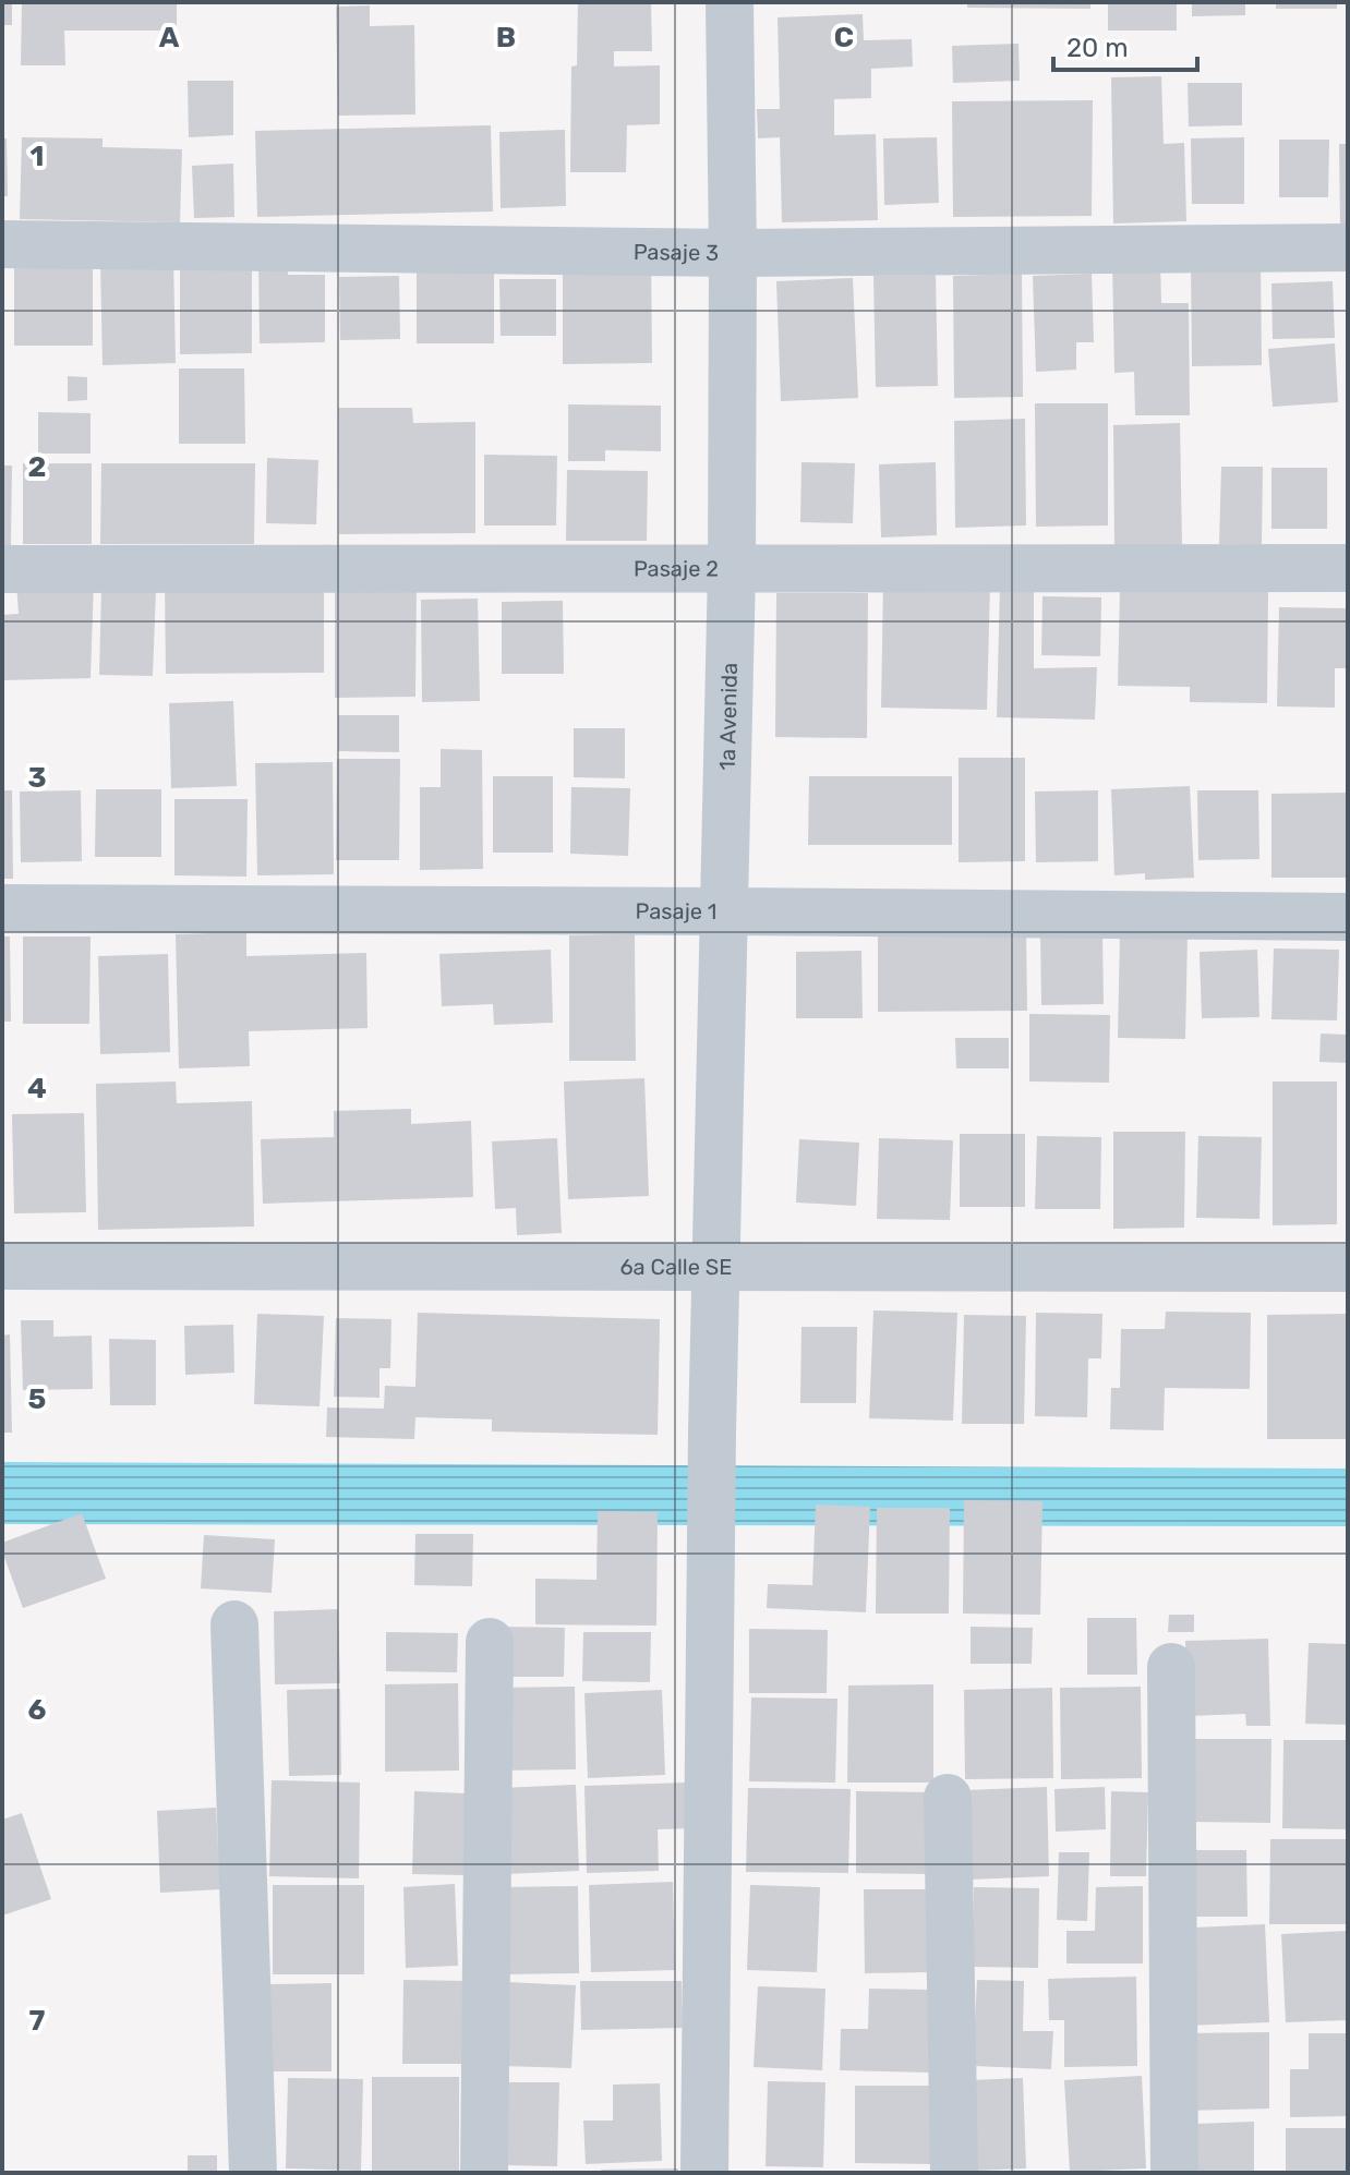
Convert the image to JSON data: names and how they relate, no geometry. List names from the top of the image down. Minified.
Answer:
{"streets":{"street":["Pasaje 3","Pasaje 2","1a Avenida","Pasaje 1","6a Calle SE"]},"crossings":[["Pasaje 3","1a Avenida"],["Pasaje 2","1a Avenida"],["1a Avenida","Pasaje 1"],["1a Avenida","6a Calle SE"]],"scale_bar":"20 m","grid":{"columns":["A","B","C"],"rows":["1","2","3","4","5","6","7"]}}
